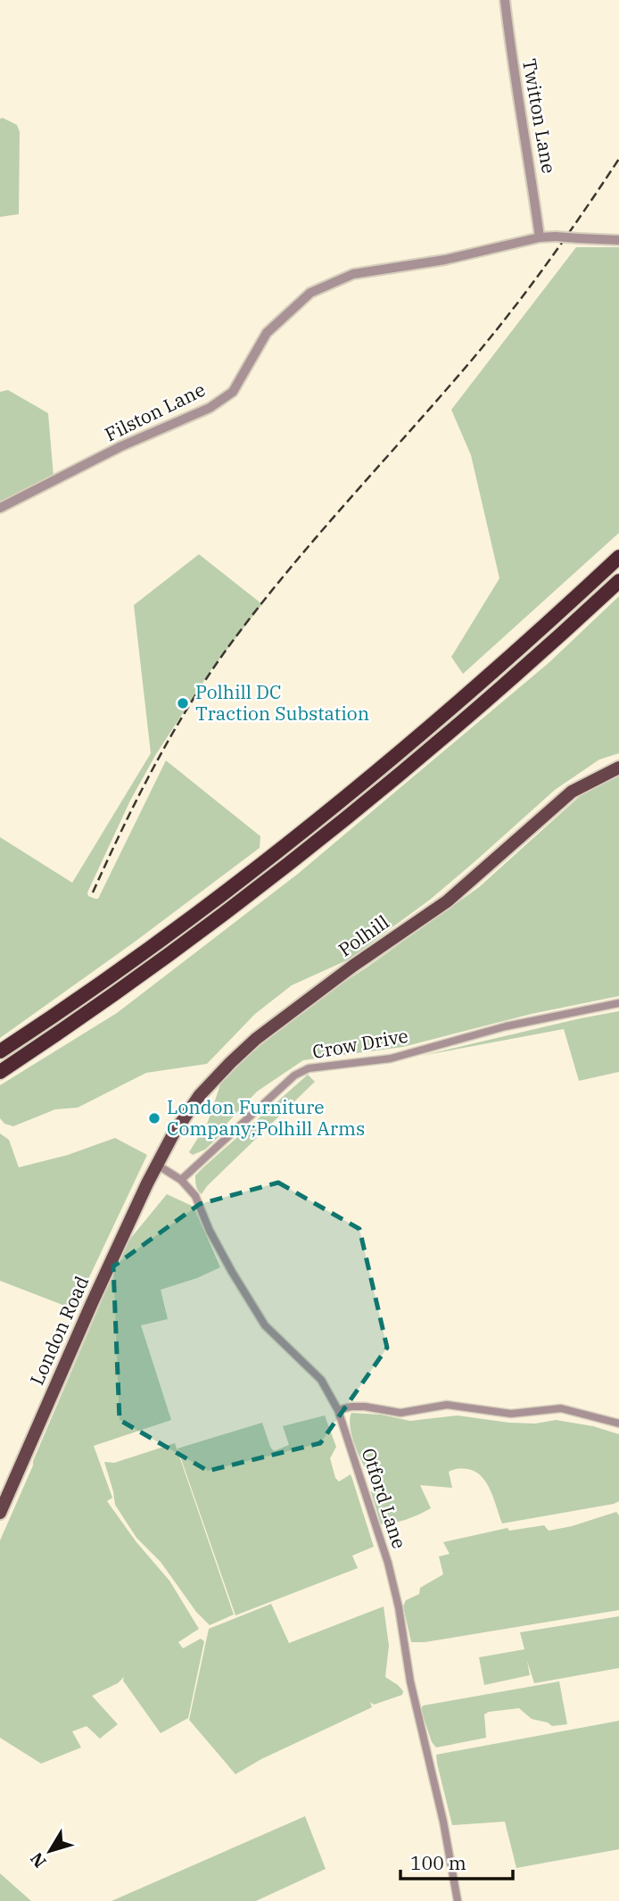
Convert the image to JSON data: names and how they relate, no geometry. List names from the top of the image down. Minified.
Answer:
{"streets":{"main road":["Polhill","London Road"],"street":["Twitton Lane","Filston Lane","Crow Drive","Otford Lane"]},"crossings":[["Twitton Lane","Filston Lane"],["Polhill","London Road"],["Polhill","Otford Lane"],["Crow Drive","Otford Lane"],["London Road","Otford Lane"]],"places":["Polhill DC Traction Substation","London Furniture Company;Polhill Arms"],"scale_bar":"100 m","north":"bottom left"}
